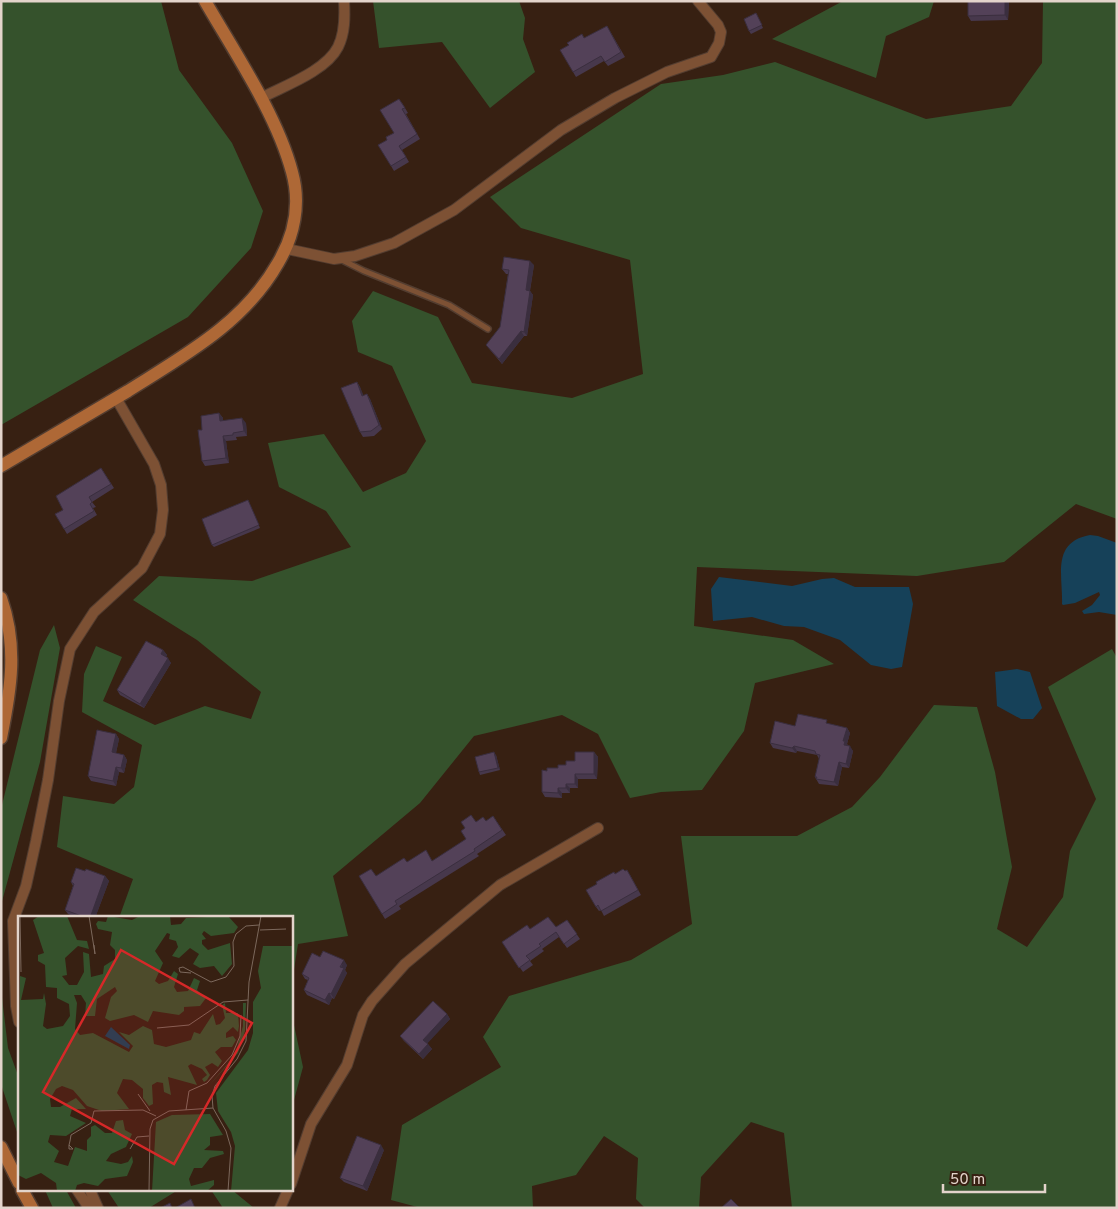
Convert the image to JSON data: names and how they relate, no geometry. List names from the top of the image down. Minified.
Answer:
{"scale_bar":"50 m"}
